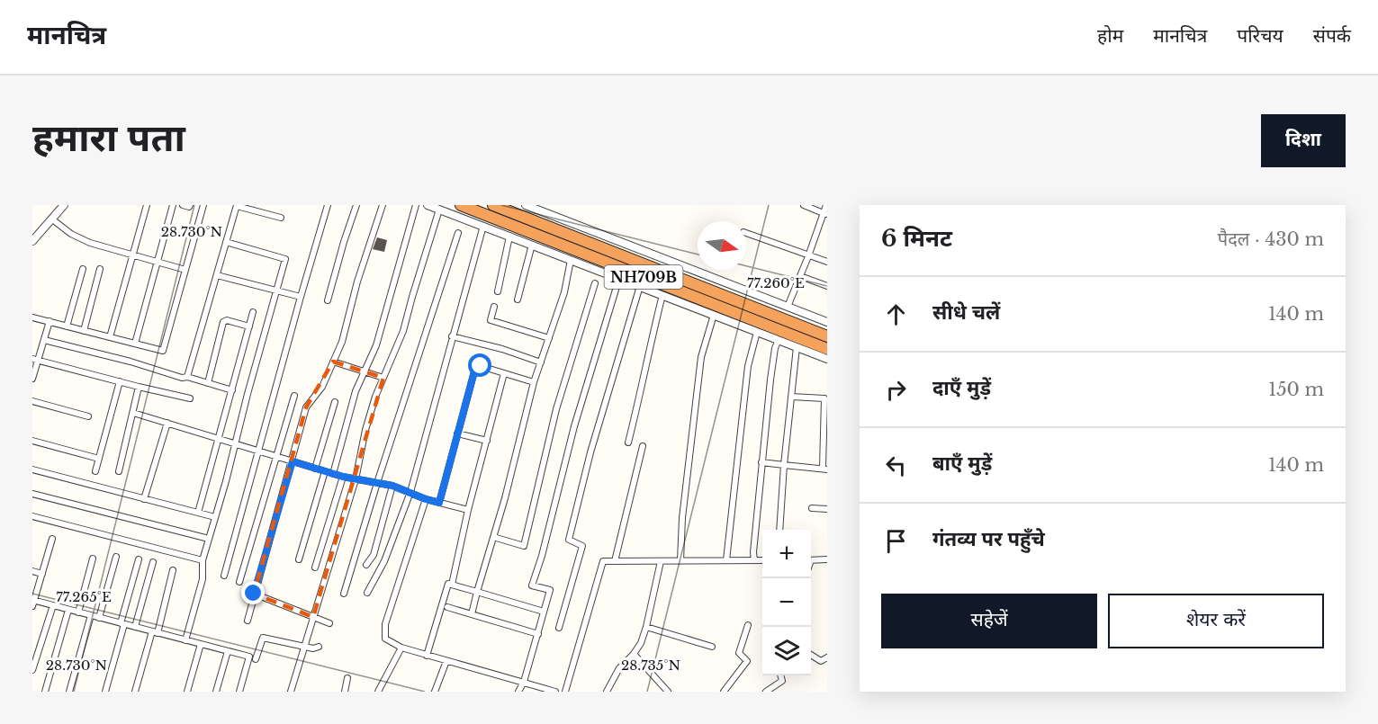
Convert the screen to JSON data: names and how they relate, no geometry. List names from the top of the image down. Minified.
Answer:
{"streets":{"highway":["NH709B"]},"north":"right","page":{"header":"मानचित्र","nav":["होम","मानचित्र","परिचय","संपर्क"],"title":"हमारा पता","buttons":["दिशा",["सहेजें","शेयर करें"]],"heading":["6 मिनट","पैदल · 430 m"],"list":[["सीधे चलें","140 m"],["दाएँ मुड़ें","150 m"],["बाएँ मुड़ें","140 m"],"गंतव्य पर पहुँचे"],"map_buttons":["+","−"]},"coordinates":["28.730°N","77.260°E","77.265°E","28.735°N"]}
